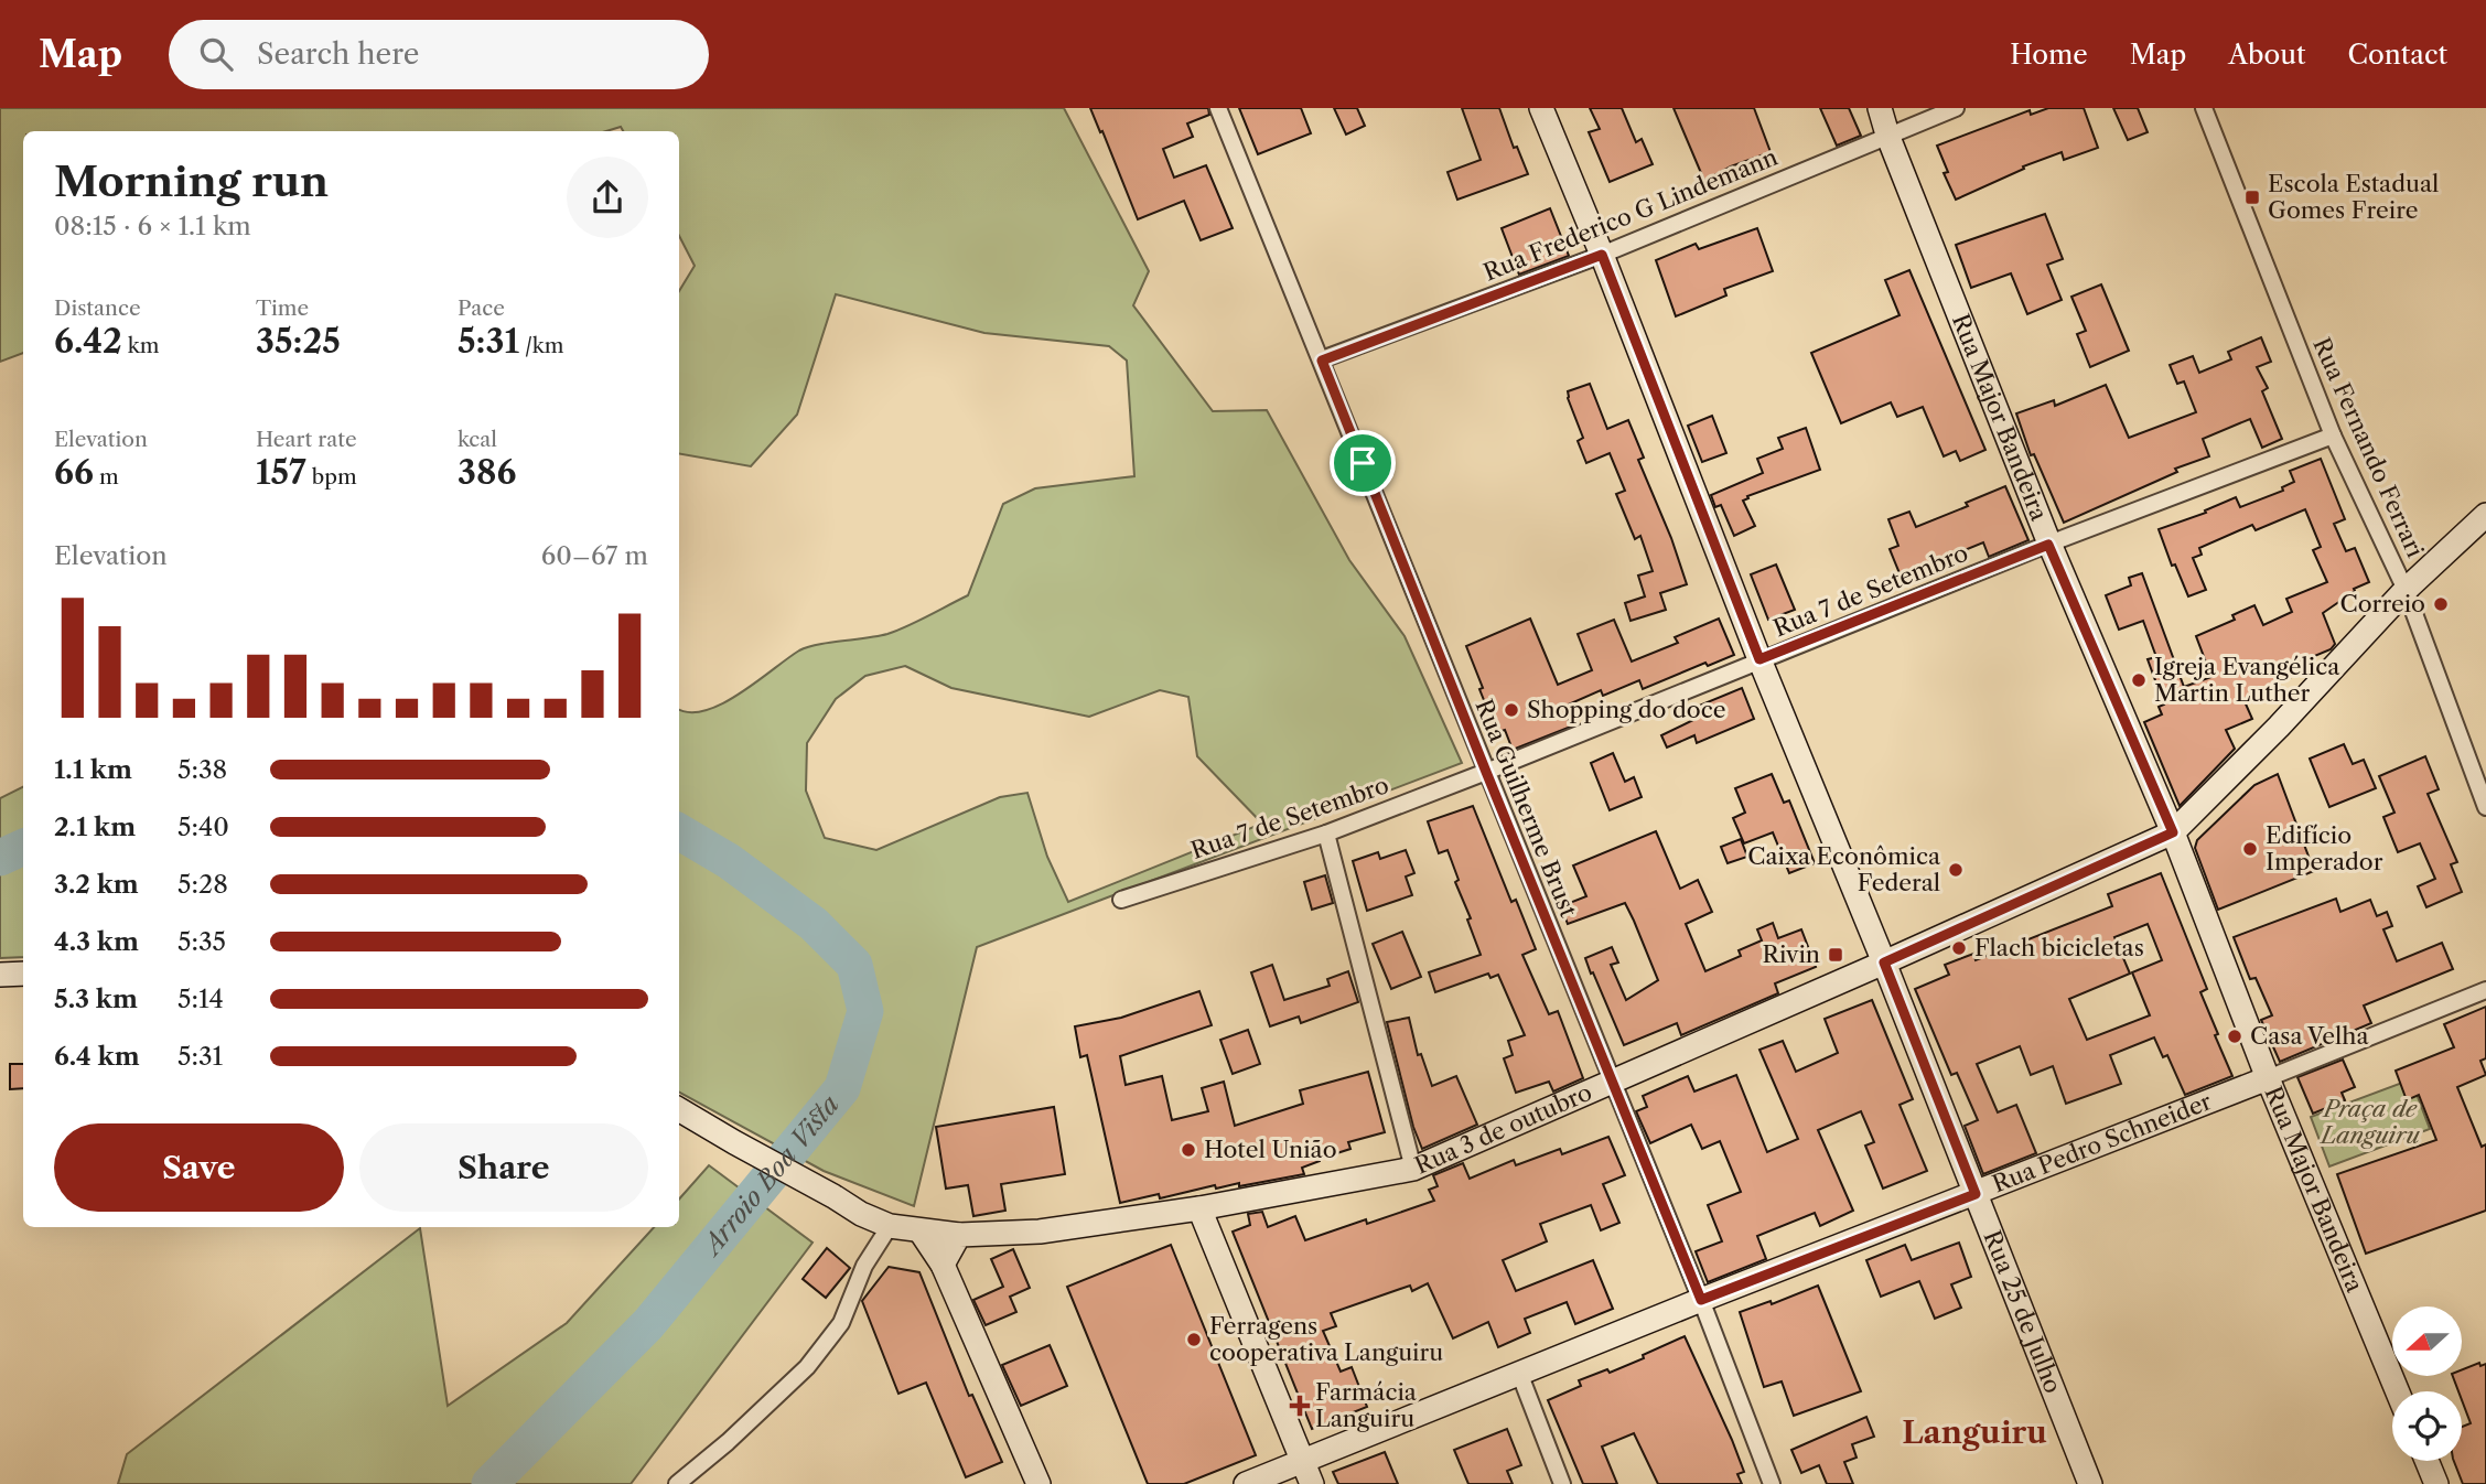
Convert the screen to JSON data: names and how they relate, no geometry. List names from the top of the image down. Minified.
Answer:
{"streets":{"main road":["Rua Major Bandeira","Rua 3 de outubro","Rua Pedro Schneider","Rua 25 de Julho"],"street":["Rua Frederico G Lindemann","Rua Fernando Ferrari","Rua 7 de Setembro","Rua Guilherme Brust"]},"crossings":[["Rua Frederico G Lindemann","Rua Major Bandeira"],["Rua Frederico G Lindemann","Rua Guilherme Brust"],["Rua Frederico G Lindemann","Rua 25 de Julho"],["Rua Major Bandeira","Rua 7 de Setembro"],["Rua Major Bandeira","Rua 3 de outubro"],["Rua Major Bandeira","Rua Pedro Schneider"],["Rua Fernando Ferrari","Rua 7 de Setembro"],["Rua 7 de Setembro","Rua Guilherme Brust"],["Rua 7 de Setembro","Rua 25 de Julho"],["Rua Guilherme Brust","Rua 3 de outubro"],["Rua Guilherme Brust","Rua Pedro Schneider"],["Rua 3 de outubro","Rua 25 de Julho"],["Rua Pedro Schneider","Rua 25 de Julho"]],"districts":["Languiru"],"water":["Arroio Boa Vista"],"parks":["Praça de Languiru"],"places":{"transit":["Escola Estadual Gomes Freire","Rivin"],"other":["Correio","Igreja Evangélica Martin Luther","Shopping do doce","Edifício Imperador","Caixa Econômica Federal","Flach bicicletas","Casa Velha","Hotel União","Ferragens cooperativa Languiru"],"health":["Farmácia Languiru"]},"north":"left","page":{"header":"Map","search":"Search here","nav":["Home","Map","About","Contact"],"heading":["Morning run","08:15 · 6 × 1.1 km"],"stats":[["Distance","6.42 km"],["Time","35:25"],["Pace","5:31 /km"],["Elevation","66 m"],["Heart rate","157 bpm"],["kcal","386"]],"chart":["Elevation","60–67 m"],"list":[{"name":"1.1 km","note":"5:38"},{"name":"2.1 km","note":"5:40"},{"name":"3.2 km","note":"5:28"},{"name":"4.3 km","note":"5:35"},{"name":"5.3 km","note":"5:14"},{"name":"6.4 km","note":"5:31"}],"buttons":["Save","Share"]}}
